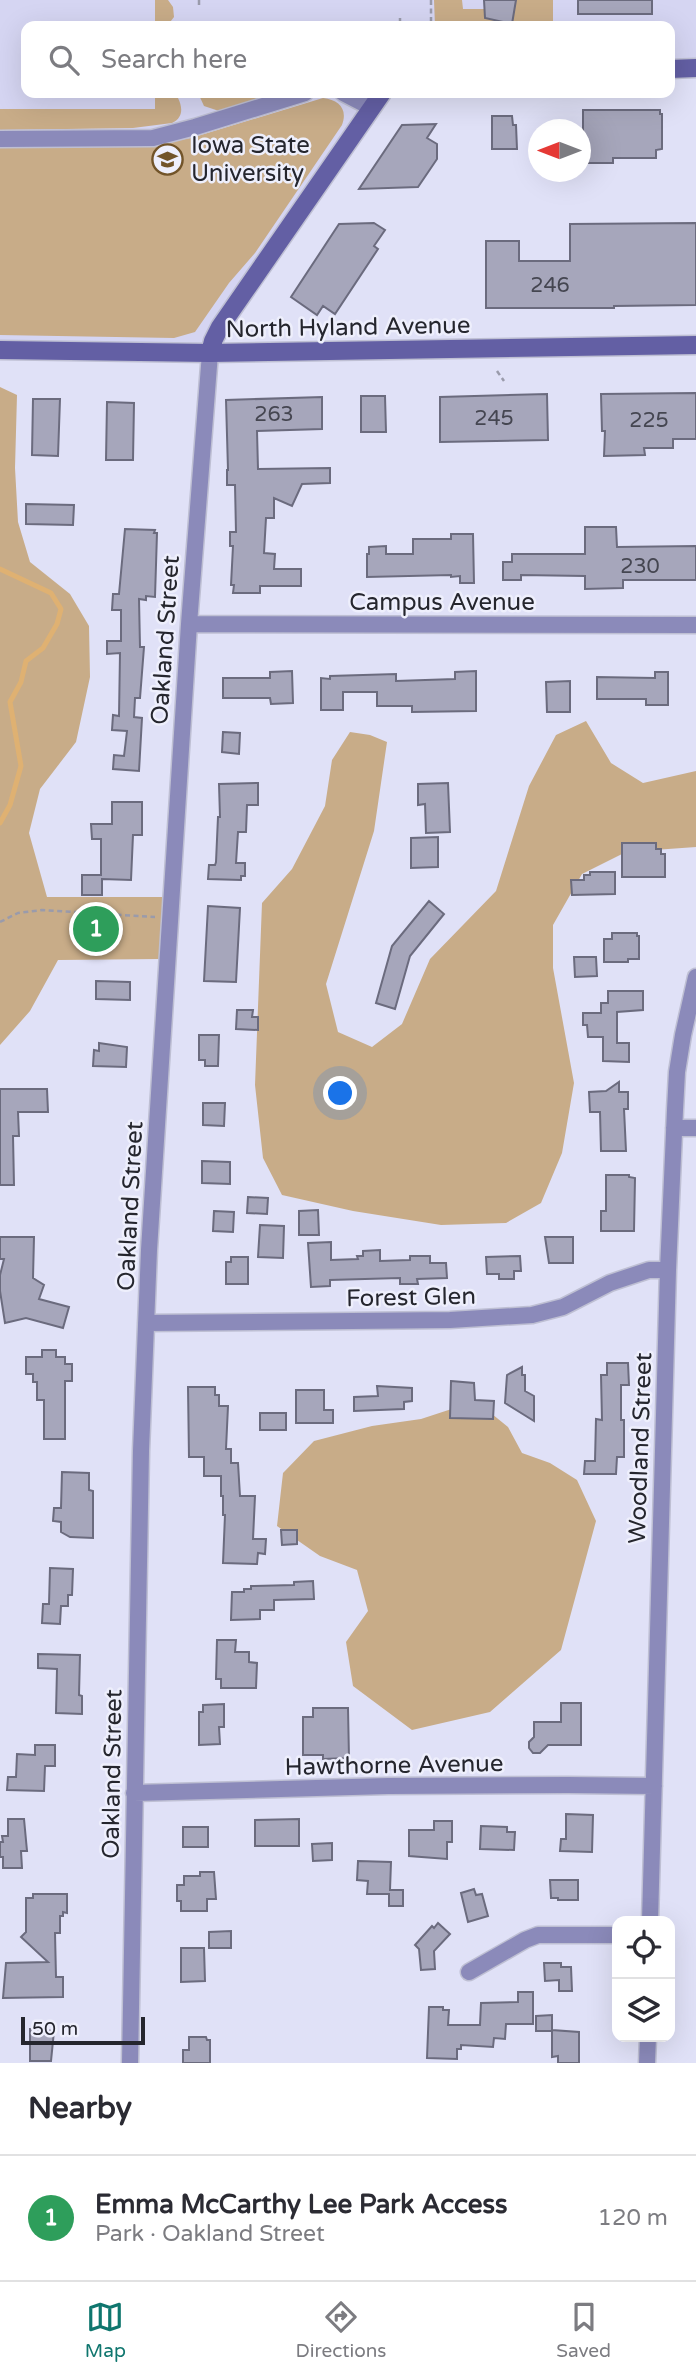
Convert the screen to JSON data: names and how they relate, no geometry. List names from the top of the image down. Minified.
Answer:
{"streets":{"main road":["North Hyland Avenue"],"street":["Campus Avenue","Oakland Street","Forest Glen","Woodland Street","Hawthorne Avenue"]},"crossings":[["North Hyland Avenue","Oakland Street"],["Campus Avenue","Oakland Street"],["Oakland Street","Forest Glen"],["Oakland Street","Hawthorne Avenue"],["Forest Glen","Woodland Street"],["Woodland Street","Hawthorne Avenue"]],"places":{"school or university":["Iowa State University"]},"house_numbers":["246","263","245","225","230"],"scale_bar":"50 m","north":"left","page":{"search":"Search here","pins":"1","scale":"50 m","heading":"Nearby","list":[{"mark":"1","name":"Emma McCarthy Lee Park Access","note":"Park · Oakland Street","value":"120 m"}],"nav":["Map","Directions","Saved"]}}
